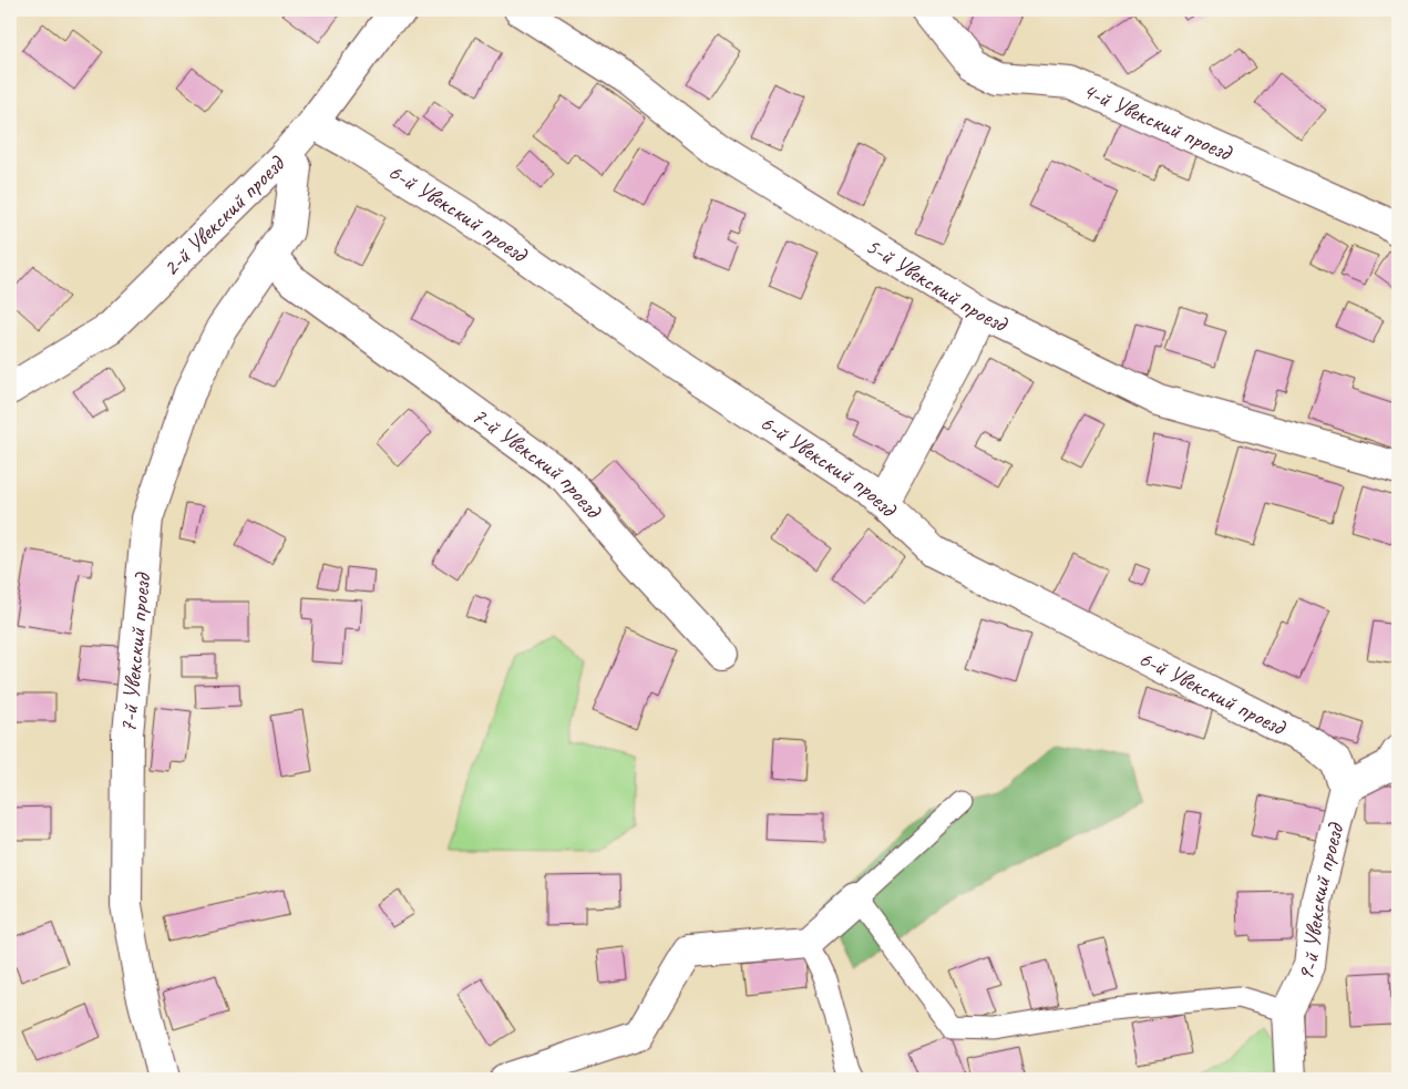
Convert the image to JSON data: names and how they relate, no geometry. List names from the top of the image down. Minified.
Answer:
{"streets":{"street":["4-й Увекский проезд","6-й Увекский проезд","2-й Увекский проезд","5-й Увекский проезд","7-й Увекский проезд","9-й Увекский проезд"]},"crossings":[["6-й Увекский проезд","2-й Увекский проезд"],["6-й Увекский проезд","9-й Увекский проезд"],["2-й Увекский проезд","7-й Увекский проезд"]]}
